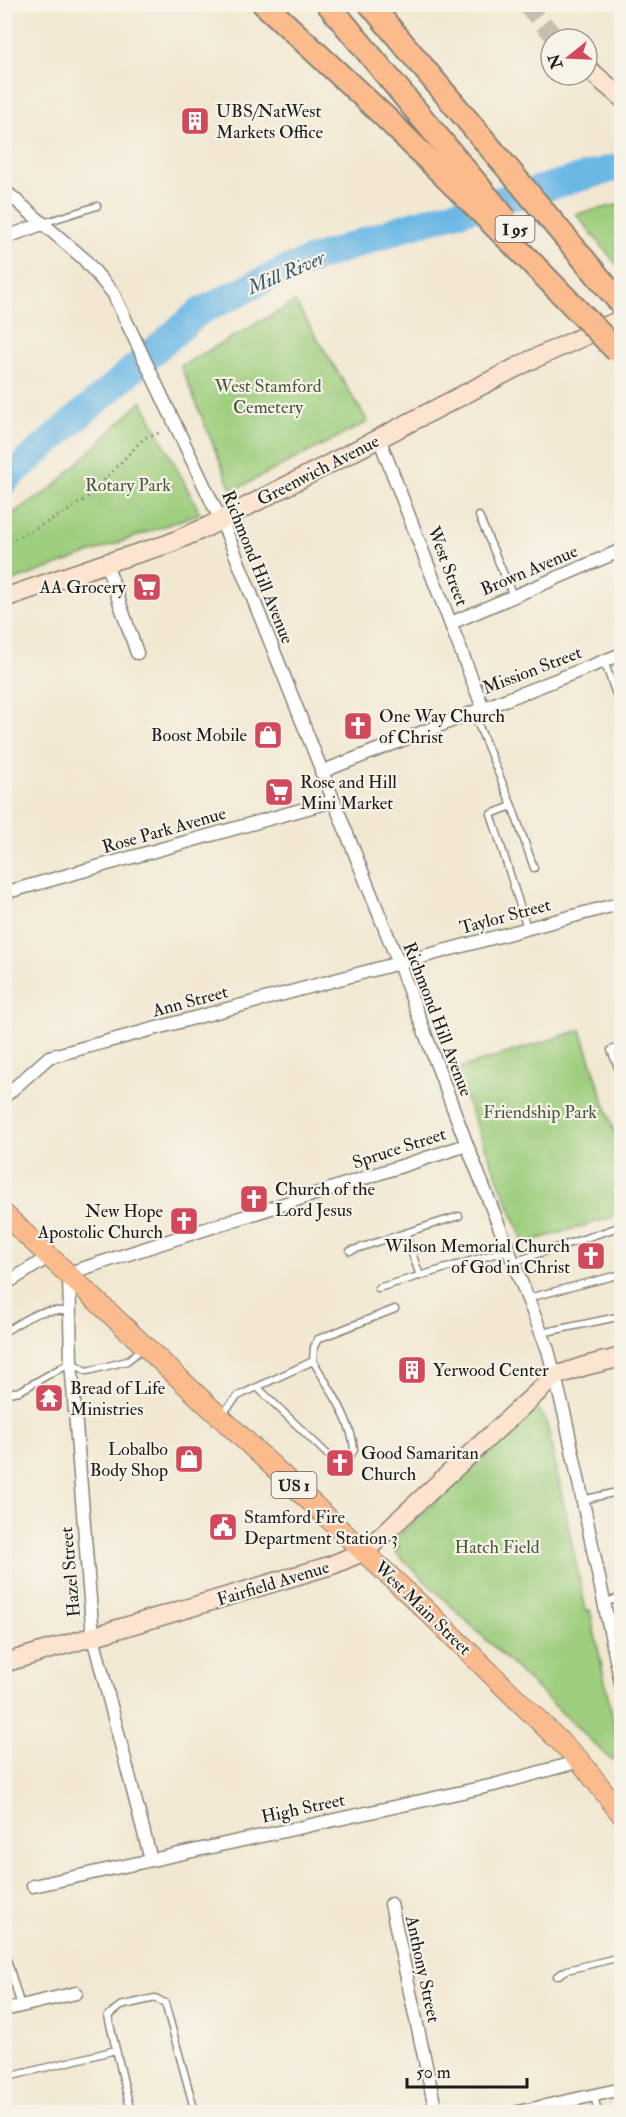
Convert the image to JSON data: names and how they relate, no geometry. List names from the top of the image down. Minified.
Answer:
{"streets":{"highway":["I 95"],"main road":["Greenwich Avenue","US 1","Fairfield Avenue","West Main Street"],"street":["West Street","Richmond Hill Avenue","Brown Avenue","Mission Street","Rose Park Avenue","Taylor Street","Ann Street","Spruce Street","Hazel Street","High Street","Anthony Street"]},"crossings":[["Greenwich Avenue","West Street"],["Greenwich Avenue","Richmond Hill Avenue"],["West Street","Brown Avenue"],["West Street","Mission Street"],["Richmond Hill Avenue","Mission Street"],["Richmond Hill Avenue","Rose Park Avenue"],["Richmond Hill Avenue","Taylor Street"],["Richmond Hill Avenue","Ann Street"],["Richmond Hill Avenue","Spruce Street"],["Richmond Hill Avenue","Fairfield Avenue"],["Taylor Street","Ann Street"],["Spruce Street","Hazel Street"],["Spruce Street","West Main Street"],["Hazel Street","Fairfield Avenue"],["Hazel Street","West Main Street"],["Hazel Street","High Street"],["Fairfield Avenue","West Main Street"],["West Main Street","High Street"]],"water":["Mill River"],"parks":["West Stamford Cemetery","Rotary Park","Friendship Park","Hatch Field"],"places":{"building":["UBS/NatWest Markets Office","Yerwood Center"],"supermarket":["AA Grocery","Rose and Hill Mini Market"],"church":["One Way Church of Christ","Church of the Lord Jesus","New Hope Apostolic Church","Wilson Memorial Church of God in Christ","Good Samaritan Church"],"shop":["Boost Mobile","Lobalbo Body Shop"],"temple":["Bread of Life Ministries"],"public building":["Stamford Fire Department Station 3"]},"scale_bar":"50 m","north":"left"}
